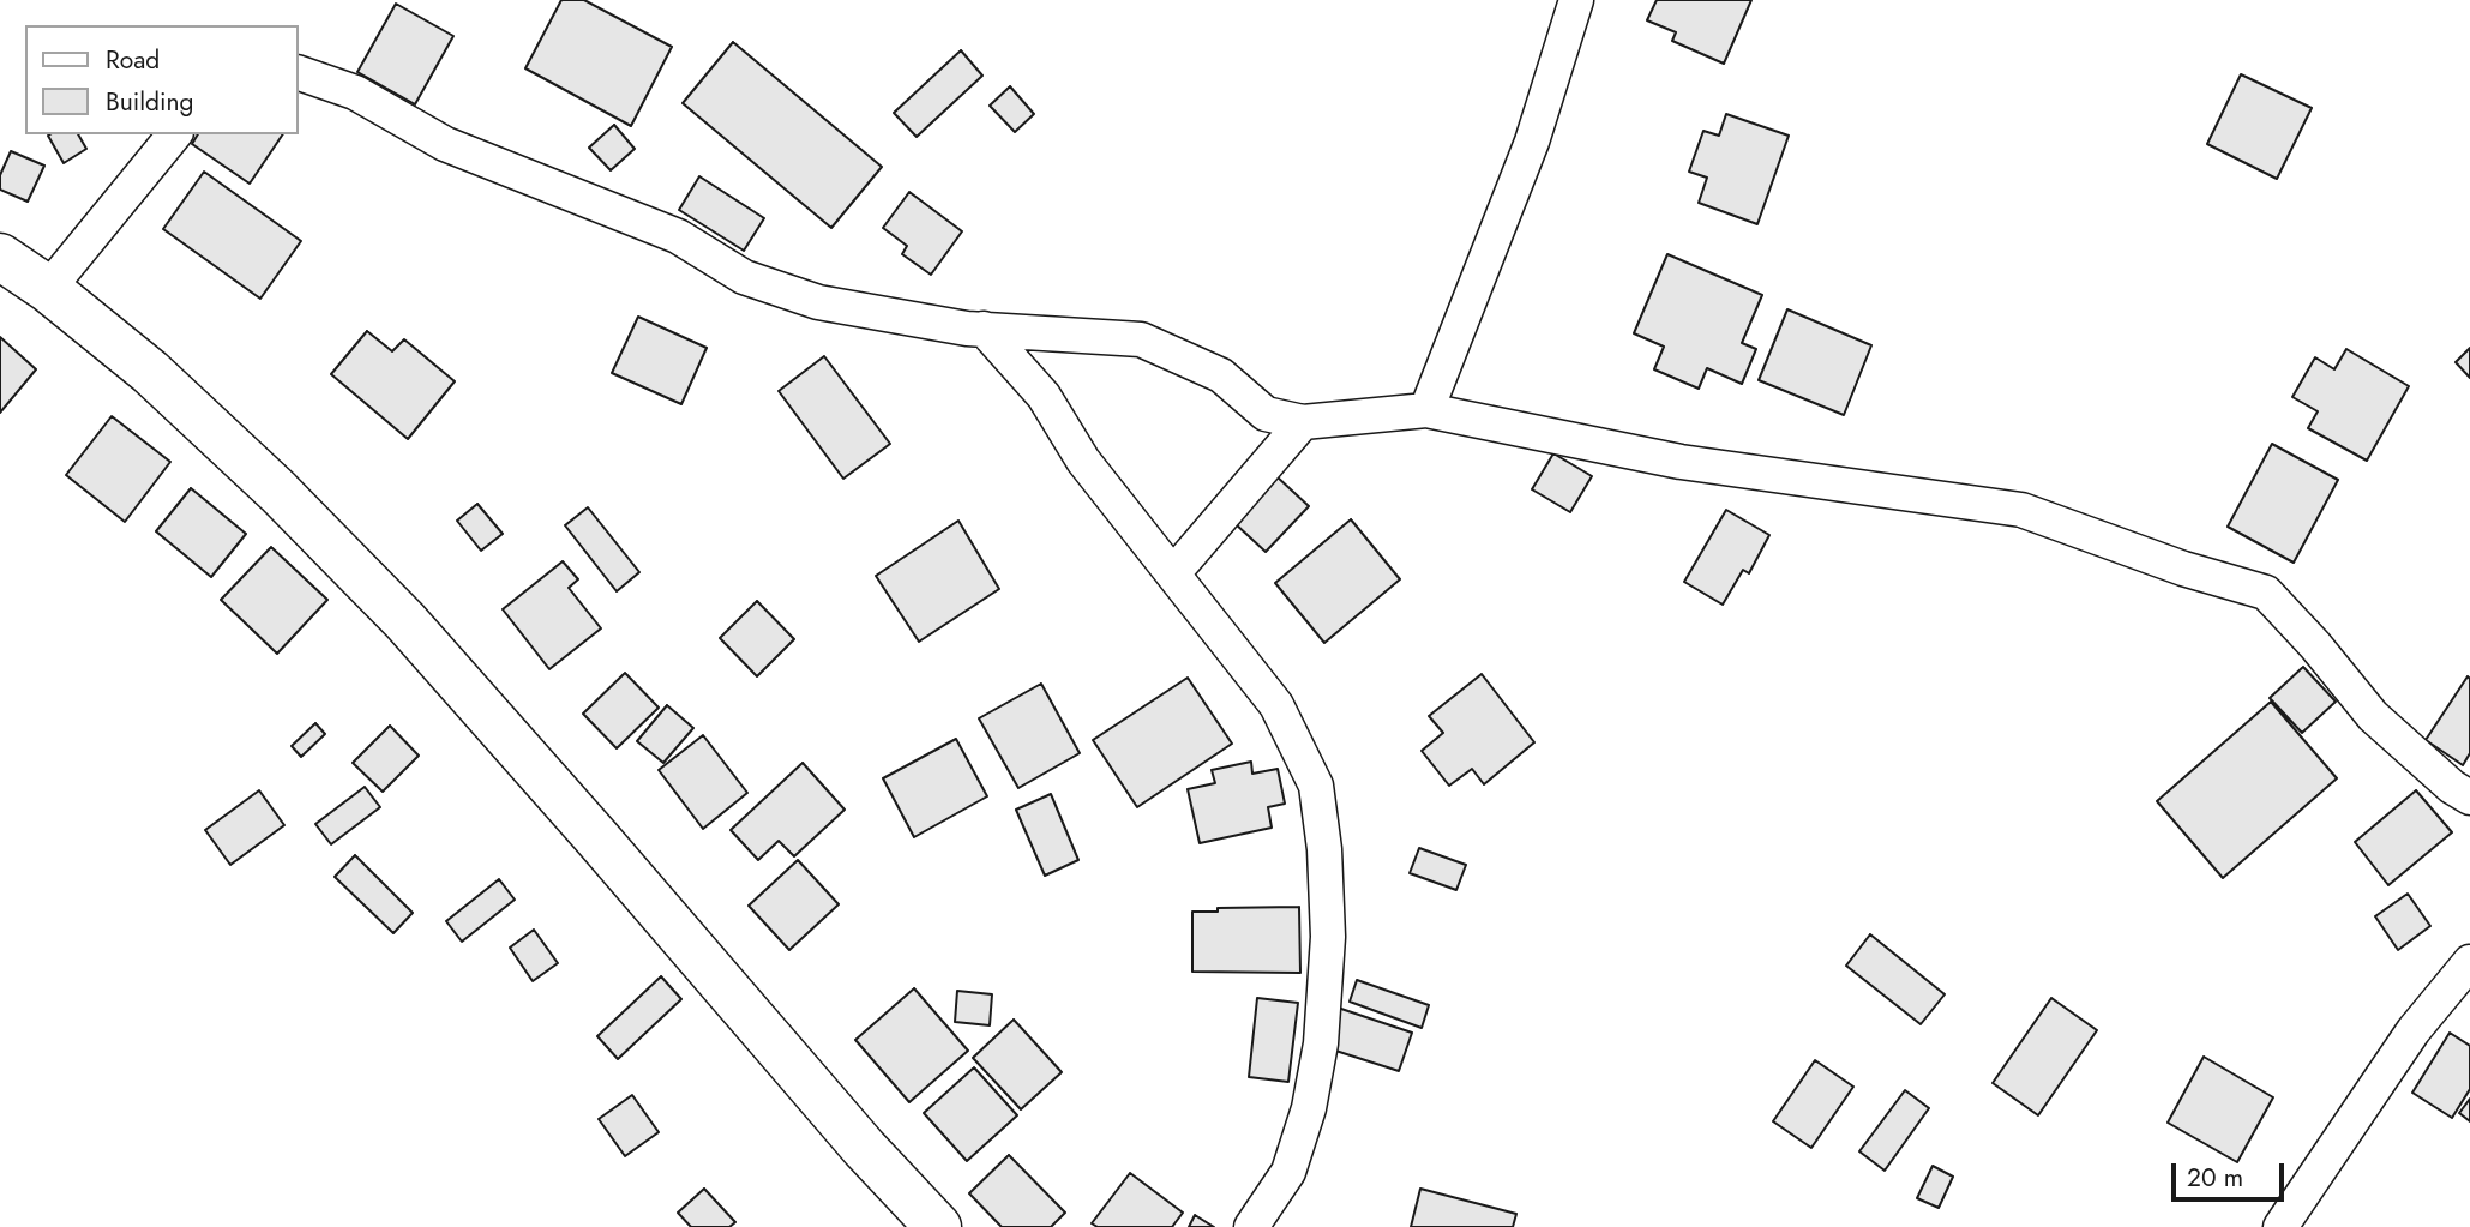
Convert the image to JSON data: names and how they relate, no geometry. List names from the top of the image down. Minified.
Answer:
{"legend":["Road","Building"],"scale_bar":"20 m"}
